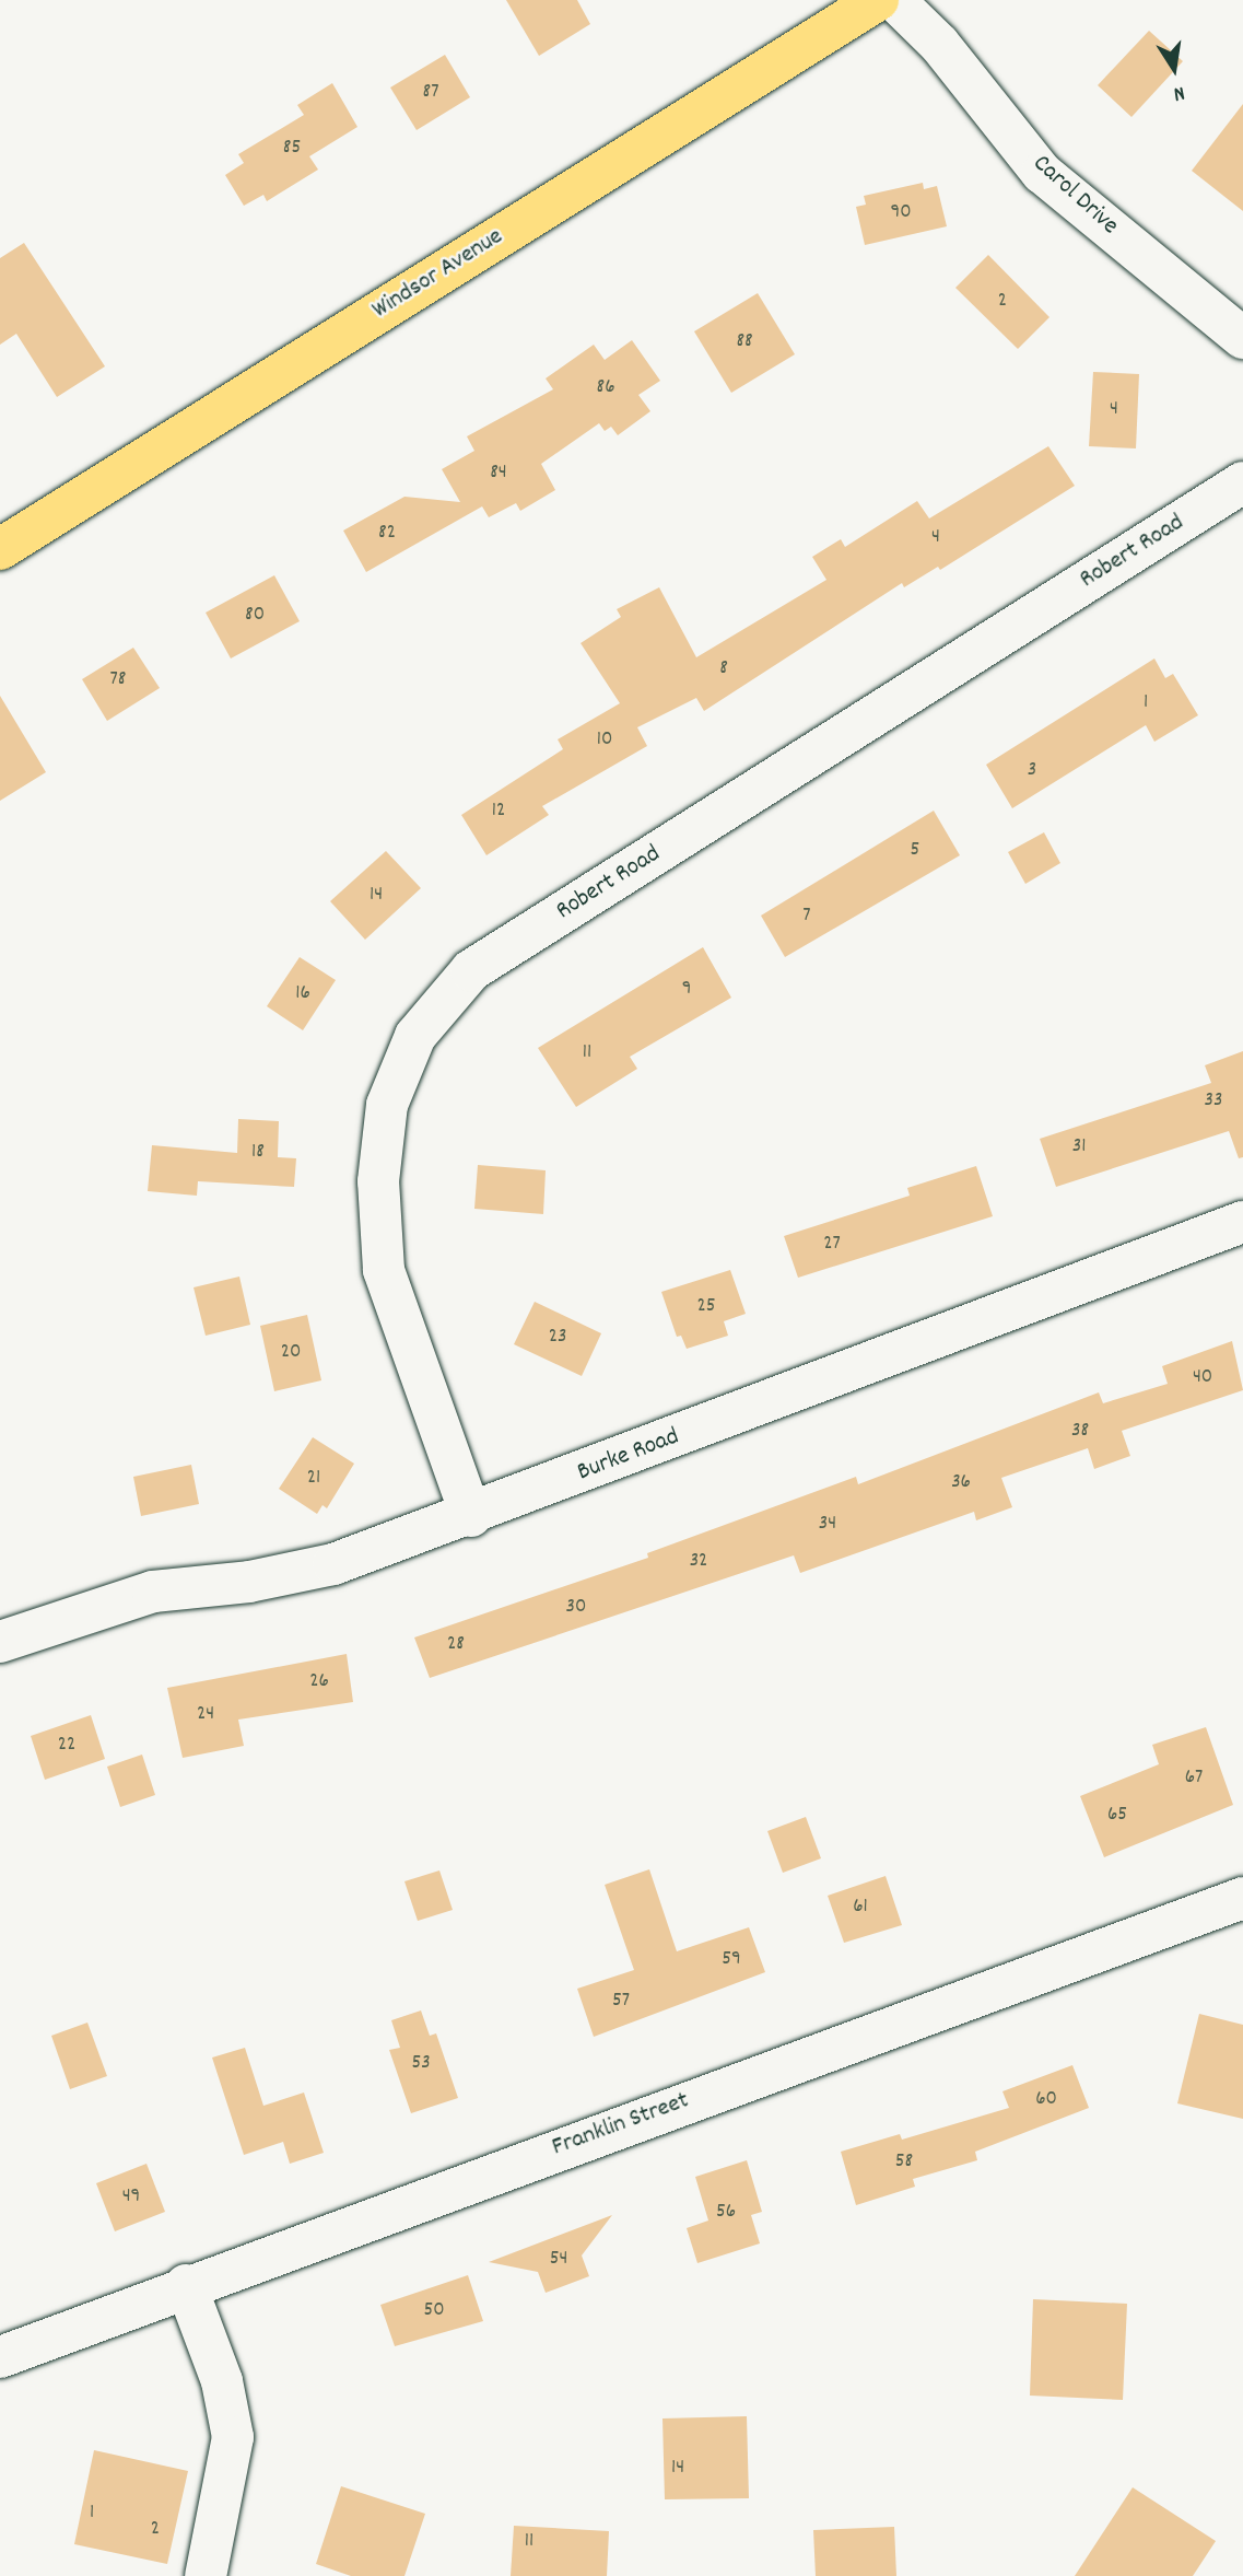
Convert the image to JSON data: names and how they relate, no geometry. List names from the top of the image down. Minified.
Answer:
{"streets":{"main road":["Windsor Avenue"],"street":["Carol Drive","Robert Road","Burke Road","Franklin Street"]},"crossings":[["Robert Road","Burke Road"]],"house_numbers":["87","85","90","2","88","86","4","84","82","4","80","8","78","1","10","3","12","5","14","7","9","16","11","33","31","18","27","25","23","20","40","38","21","36","34","32","30","28","26","24","22","67","65","61","59","57","53","60","58","49","56","54","50","14","1","2","11"],"north":"bottom"}
